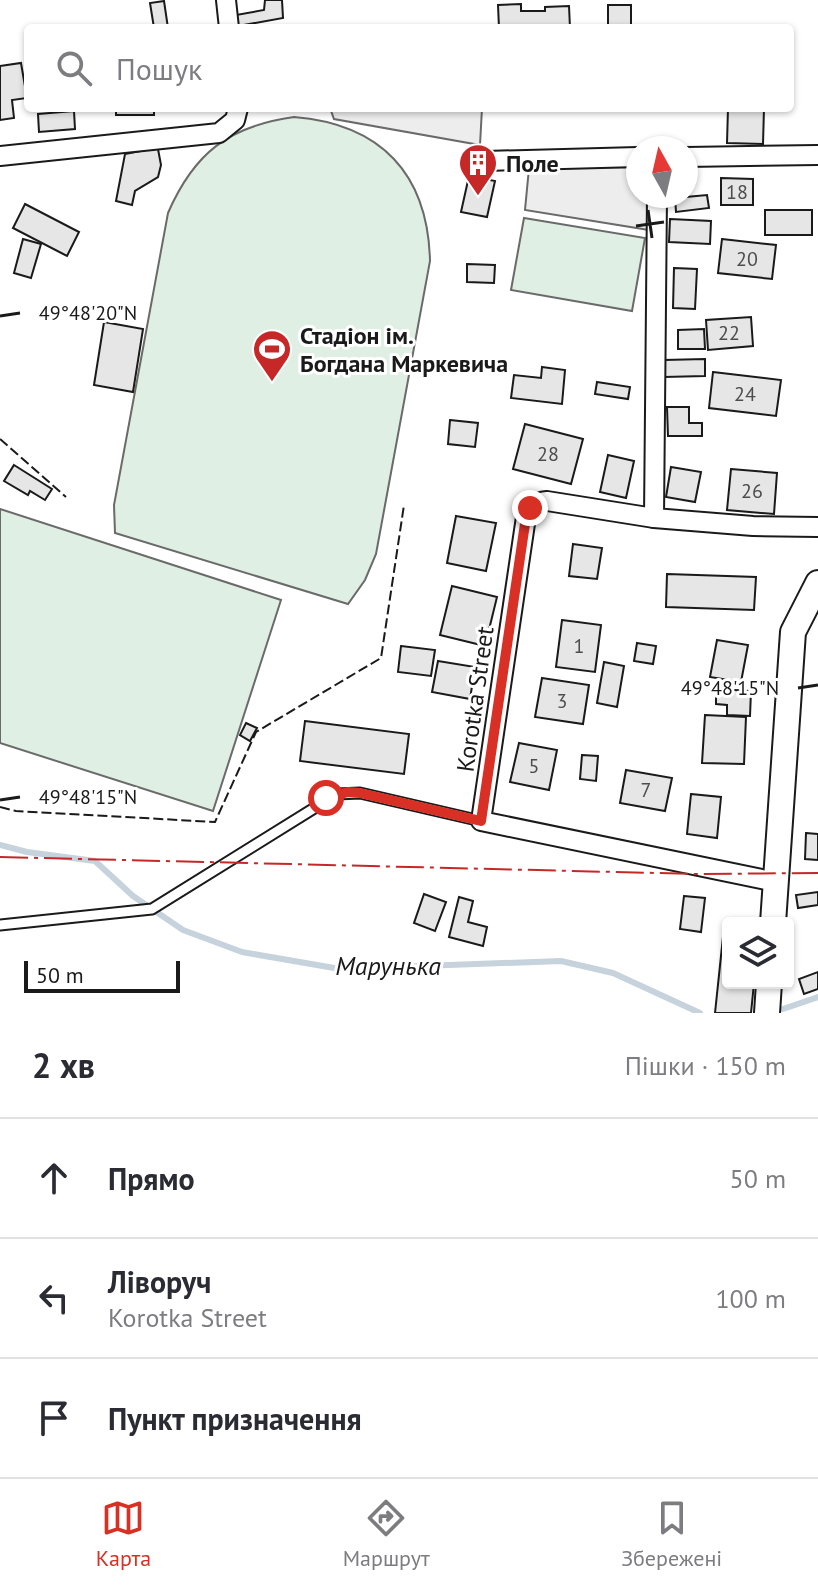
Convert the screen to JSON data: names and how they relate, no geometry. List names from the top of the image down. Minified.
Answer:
{"streets":{"street":["Korotka Street"]},"water":["Марунька"],"places":{"building":["Поле"],"sports":["Стадіон ім. Богдана Маркевича"]},"house_numbers":["18","20","22","24","28","26","1","3","5","7"],"scale_bar":"50 m","north":"top","page":{"search":"Пошук","scale":"50 m","heading":["2 хв","Пішки · 150 m"],"list":[["Прямо","50 m"],["Ліворуч","Korotka Street","100 m"],"Пункт призначення"],"nav":["Карта","Маршрут","Збережені"]},"coordinates":["49°48'20\"N","49°48'15\"N"]}
